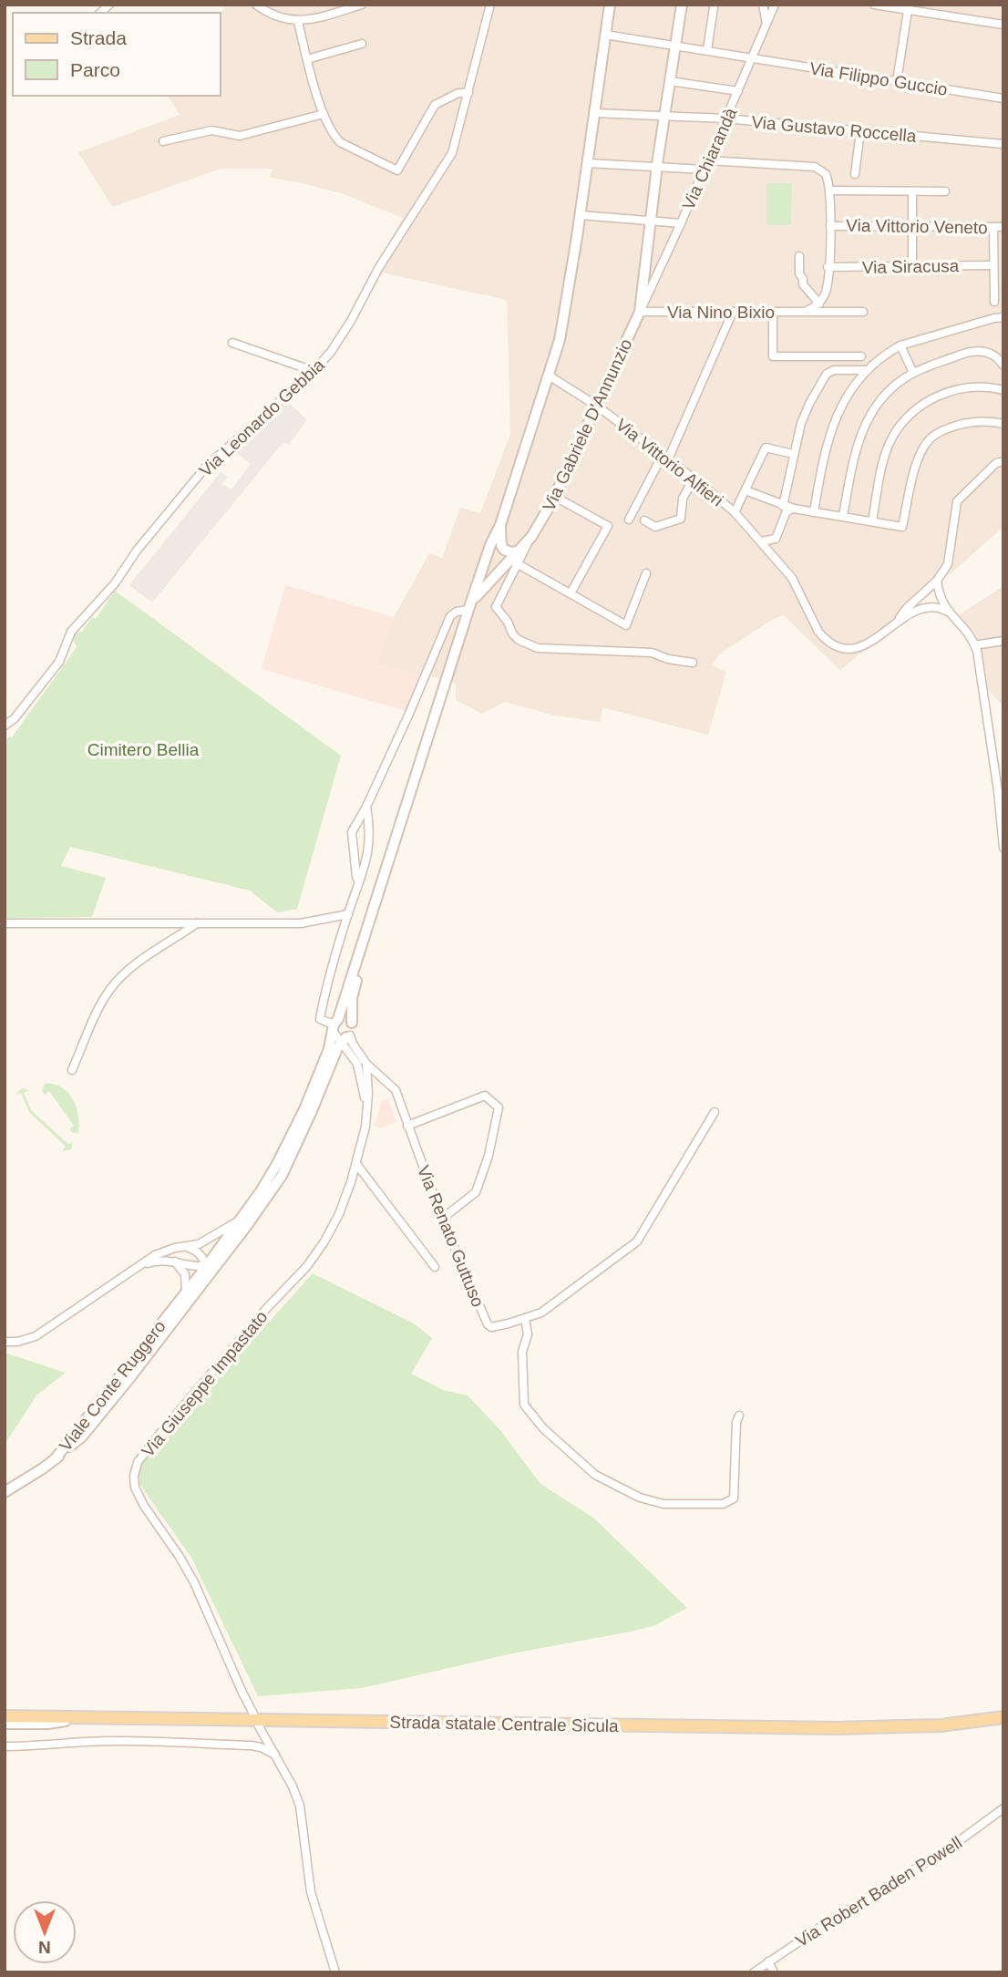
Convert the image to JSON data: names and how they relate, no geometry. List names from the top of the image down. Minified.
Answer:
{"streets":{"main road":["Via Gabriele D'Annunzio","Viale Conte Ruggero","Strada statale Centrale Sicula"],"street":["Via Filippo Guccio","Via Gustavo Roccella","Via Chiarandà","Via Vittorio Veneto","Via Siracusa","Via Nino Bixio","Via Leonardo Gebbia","Via Vittorio Alfieri","Via Renato Guttuso","Via Giuseppe Impastato","Via Robert Baden Powell"]},"crossings":[["Via Filippo Guccio","Via Chiarandà"],["Via Filippo Guccio","Via Gabriele D'Annunzio"],["Via Gustavo Roccella","Via Chiarandà"],["Via Gustavo Roccella","Via Gabriele D'Annunzio"],["Via Chiarandà","Via Nino Bixio"],["Via Chiarandà","Via Gabriele D'Annunzio"],["Via Nino Bixio","Via Gabriele D'Annunzio"],["Via Gabriele D'Annunzio","Via Vittorio Alfieri"]],"parks":["Cimitero Bellia"],"legend":["Strada","Parco"],"north":"bottom"}
